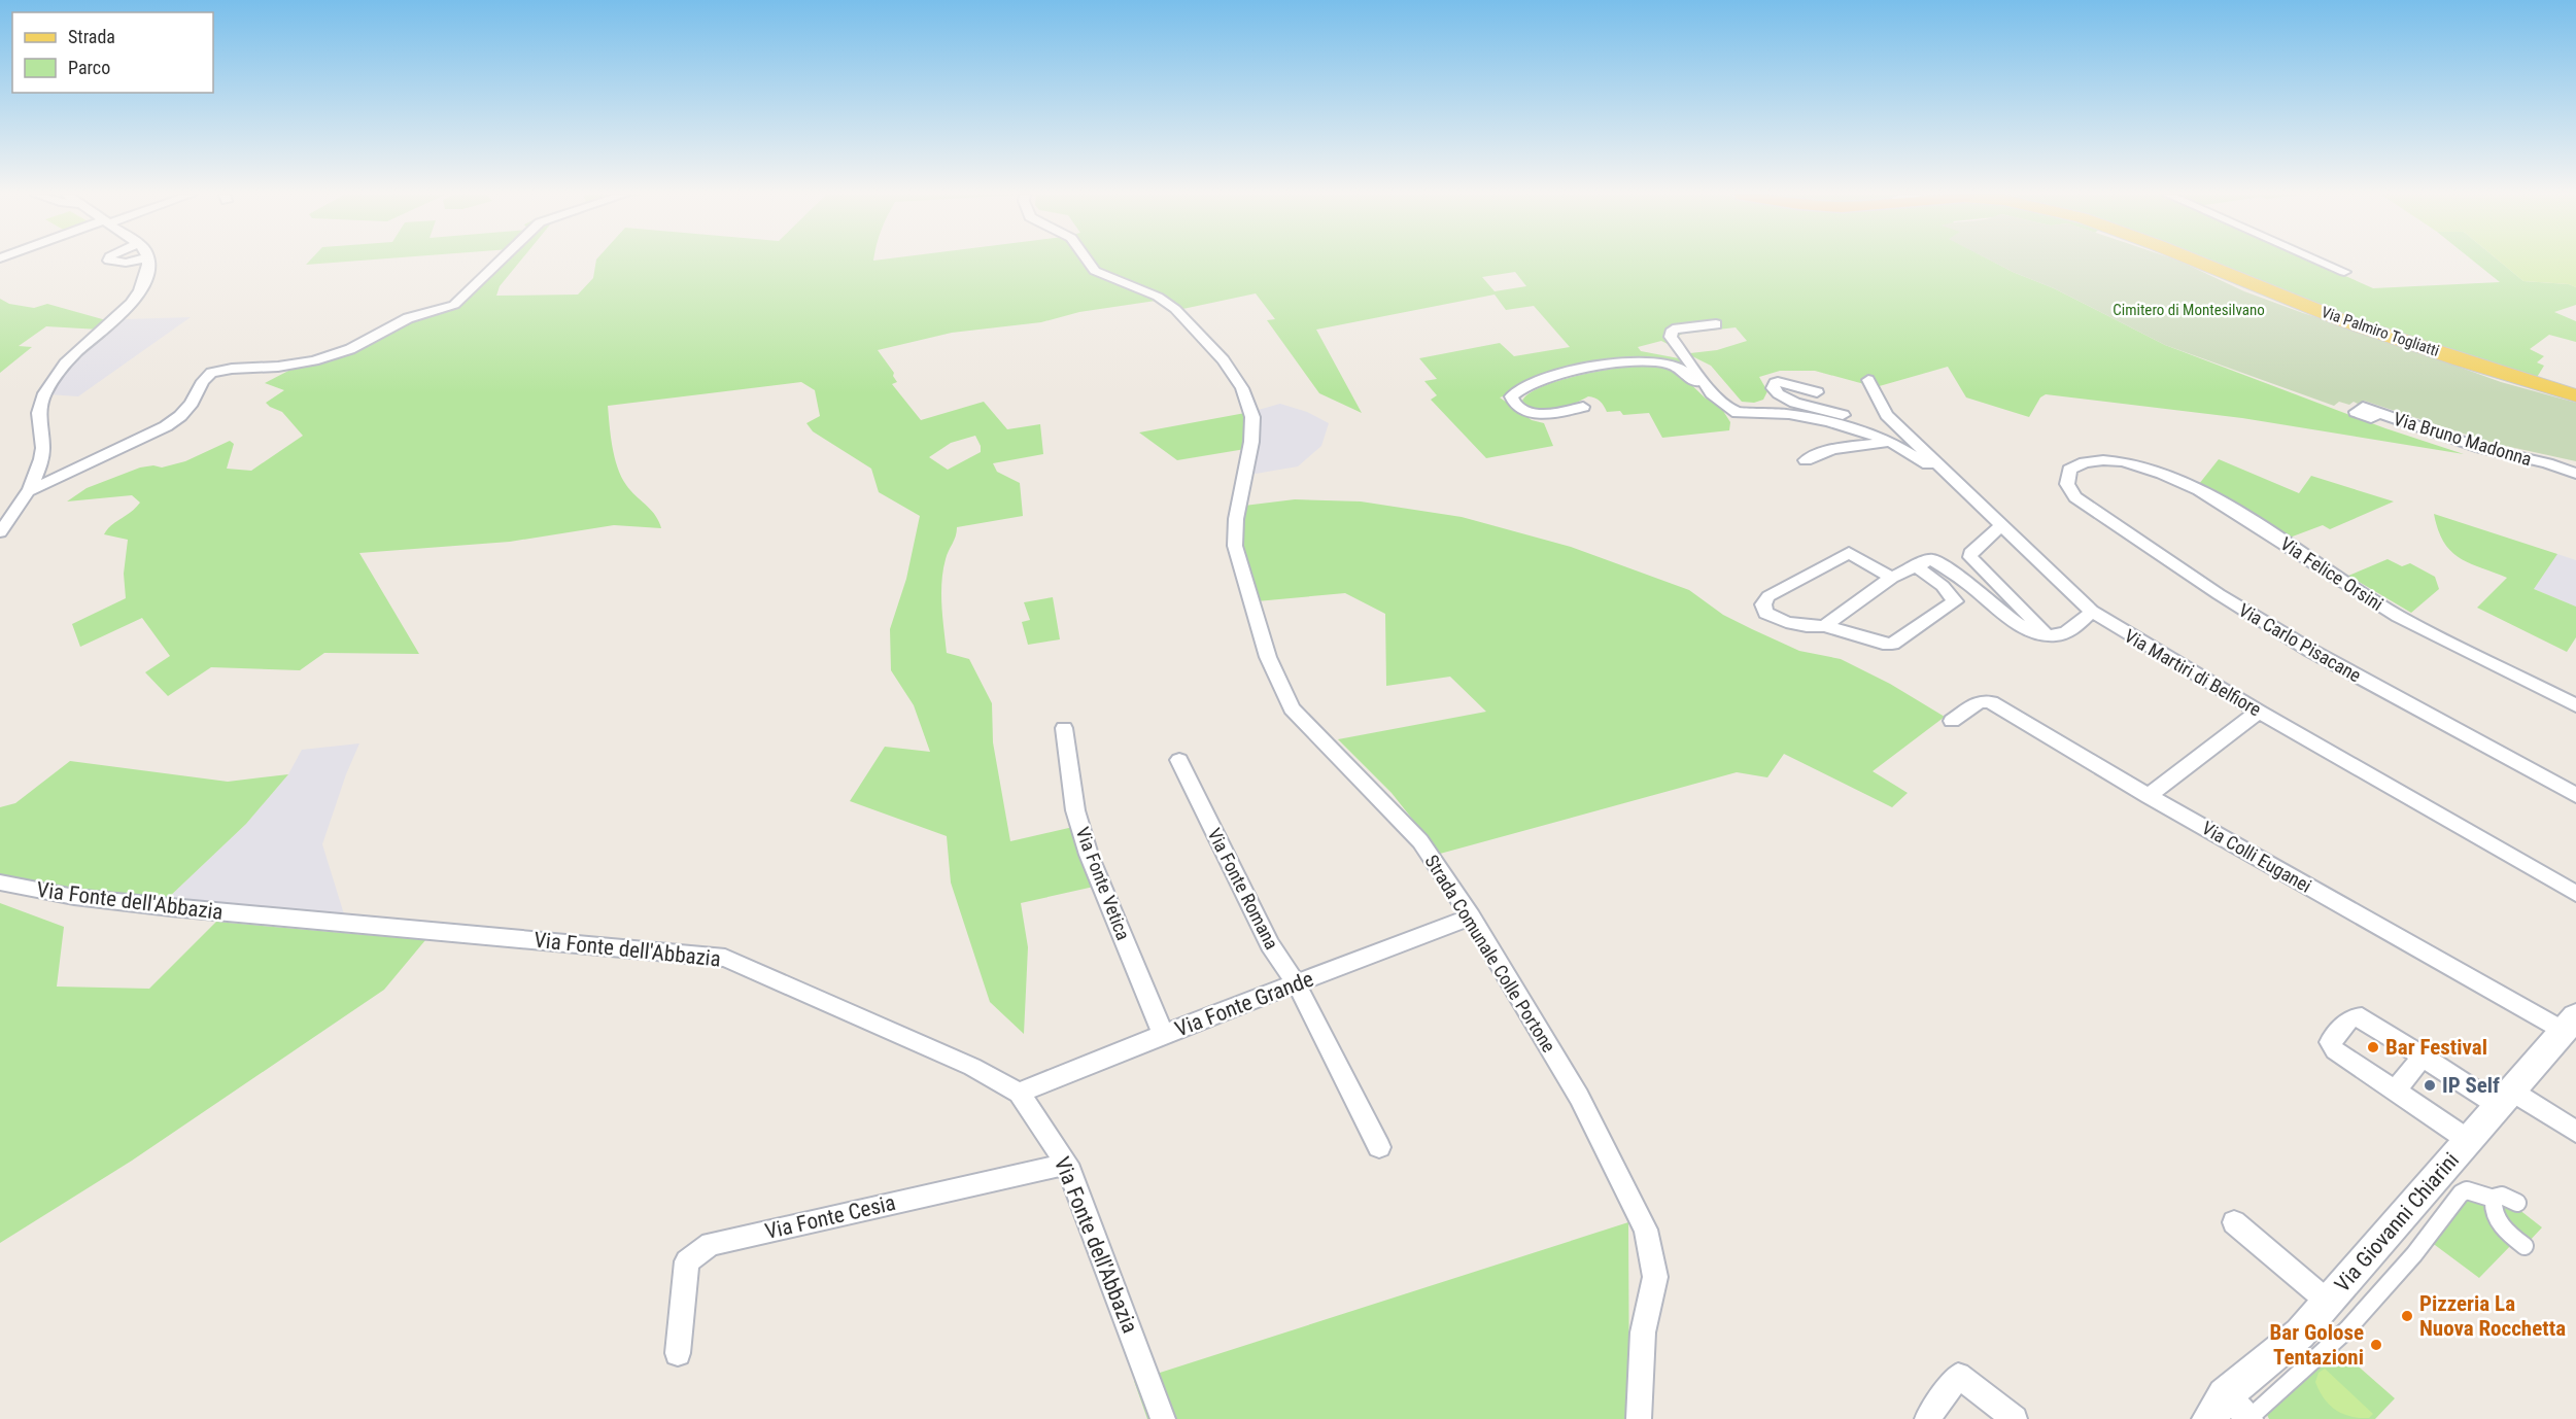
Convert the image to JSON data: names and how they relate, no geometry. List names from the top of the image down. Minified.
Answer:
{"streets":{"main road":["Via Palmiro Togliatti","Via Giovanni Chiarini"],"street":["Via Bruno Madonna","Via Felice Orsini","Via Carlo Pisacane","Via Martiri di Belfiore","Via Colli Euganei","Via Fonte Vetica","Via Fonte Romana","Via Fonte dell'Abbazia","Strada Comunale Colle Portone","Via Fonte Grande","Via Fonte Cesia"]},"crossings":[["Via Felice Orsini","Via Carlo Pisacane"],["Via Colli Euganei","Via Giovanni Chiarini"],["Via Fonte Vetica","Via Fonte Grande"],["Via Fonte Romana","Via Fonte Grande"],["Via Fonte dell'Abbazia","Via Fonte Grande"],["Via Fonte dell'Abbazia","Via Fonte Cesia"],["Strada Comunale Colle Portone","Via Fonte Grande"]],"parks":["Cimitero di Montesilvano"],"places":["Bar Festival","IP Self","Pizzeria La Nuova Rocchetta","Bar Golose Tentazioni"],"legend":["Strada","Parco"]}
